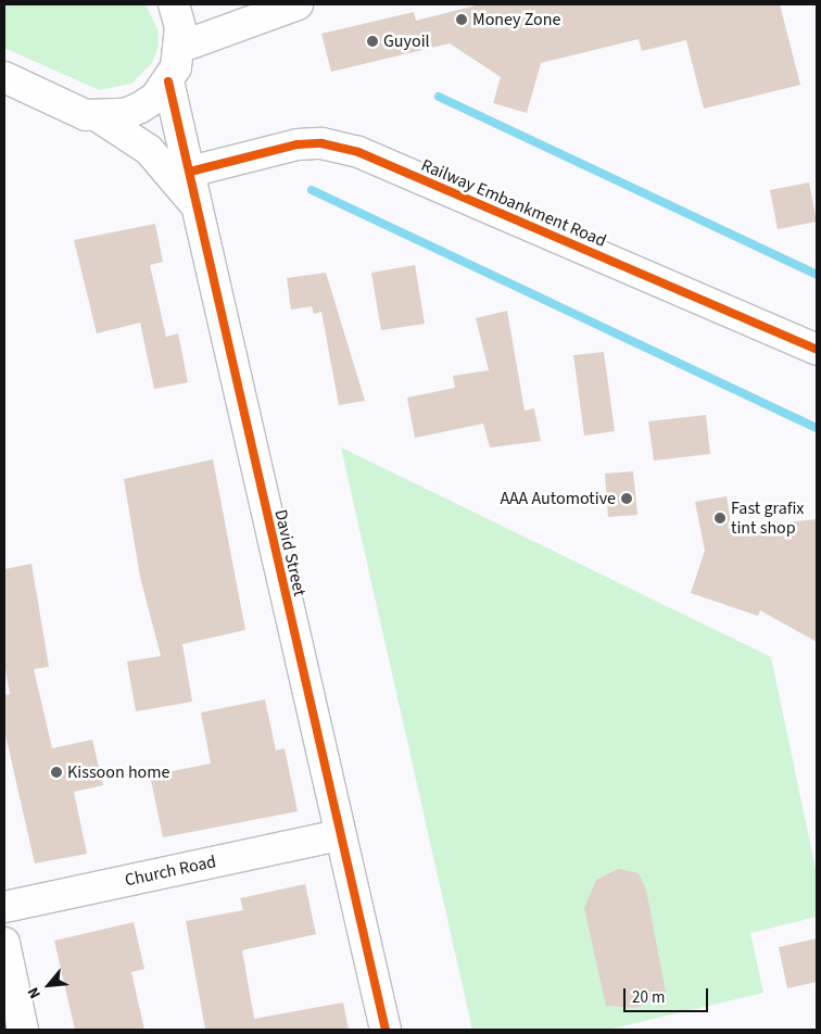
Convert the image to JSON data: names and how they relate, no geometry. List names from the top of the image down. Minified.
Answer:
{"streets":{"street":["Railway Embankment Road","David Street","Church Road"]},"crossings":[["Railway Embankment Road","David Street"],["David Street","Church Road"]],"places":["Money Zone","Guyoil","AAA Automotive","Fast grafix tint shop","Kissoon home"],"scale_bar":"20 m","north":"bottom left"}
